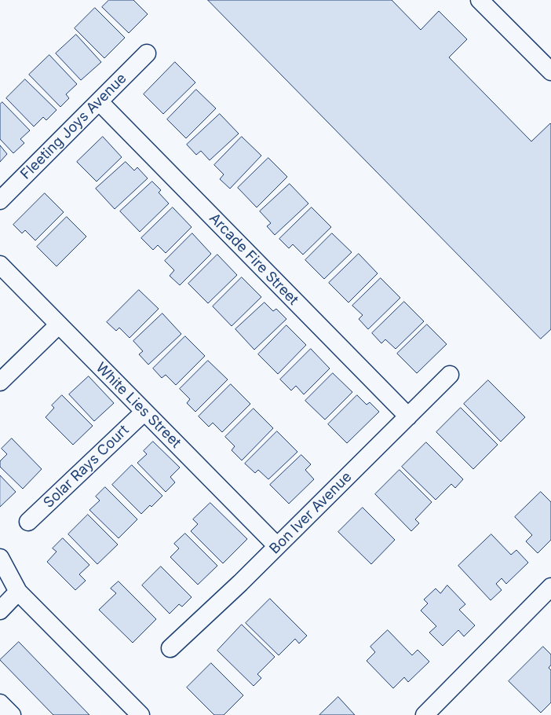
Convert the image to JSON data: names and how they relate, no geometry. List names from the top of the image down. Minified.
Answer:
{"streets":{"street":["Fleeting Joys Avenue","Arcade Fire Street","White Lies Street","Solar Rays Court","Bon Iver Avenue"]},"crossings":[["Fleeting Joys Avenue","Arcade Fire Street"],["Arcade Fire Street","Bon Iver Avenue"],["White Lies Street","Solar Rays Court"],["White Lies Street","Bon Iver Avenue"]]}
